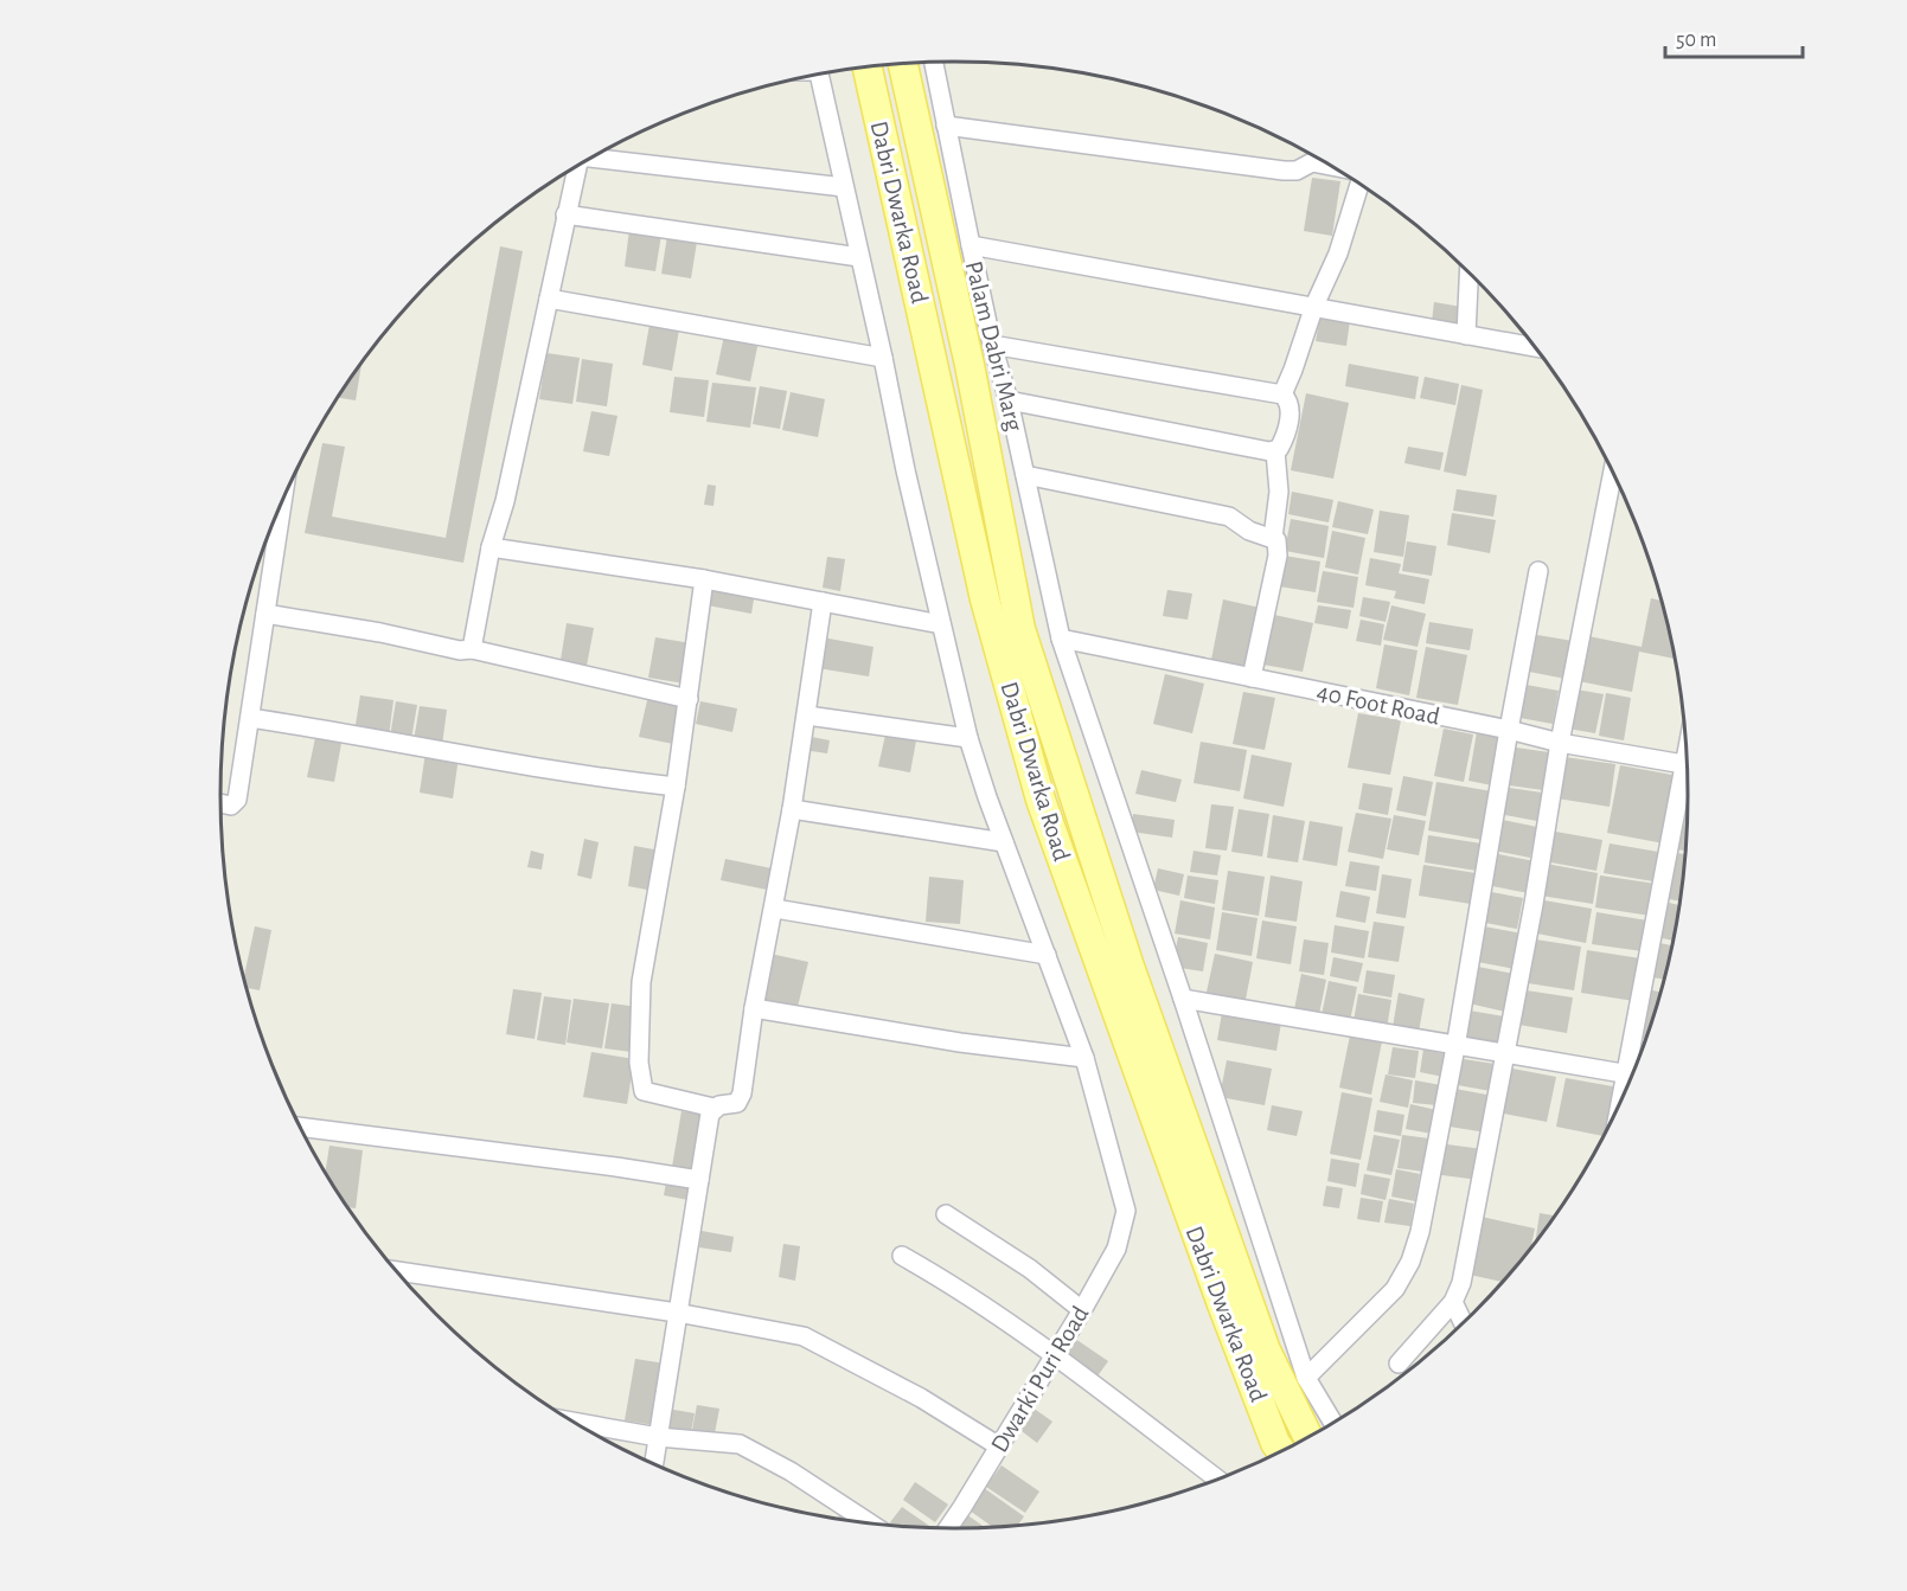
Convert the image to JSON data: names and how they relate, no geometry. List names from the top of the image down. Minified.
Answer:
{"streets":{"main road":["Dabri Dwarka Road"],"street":["Palam Dabri Marg","40 Foot Road","Dwarki Puri Road"]},"crossings":[["Palam Dabri Marg","40 Foot Road"]],"scale_bar":"50 m"}
